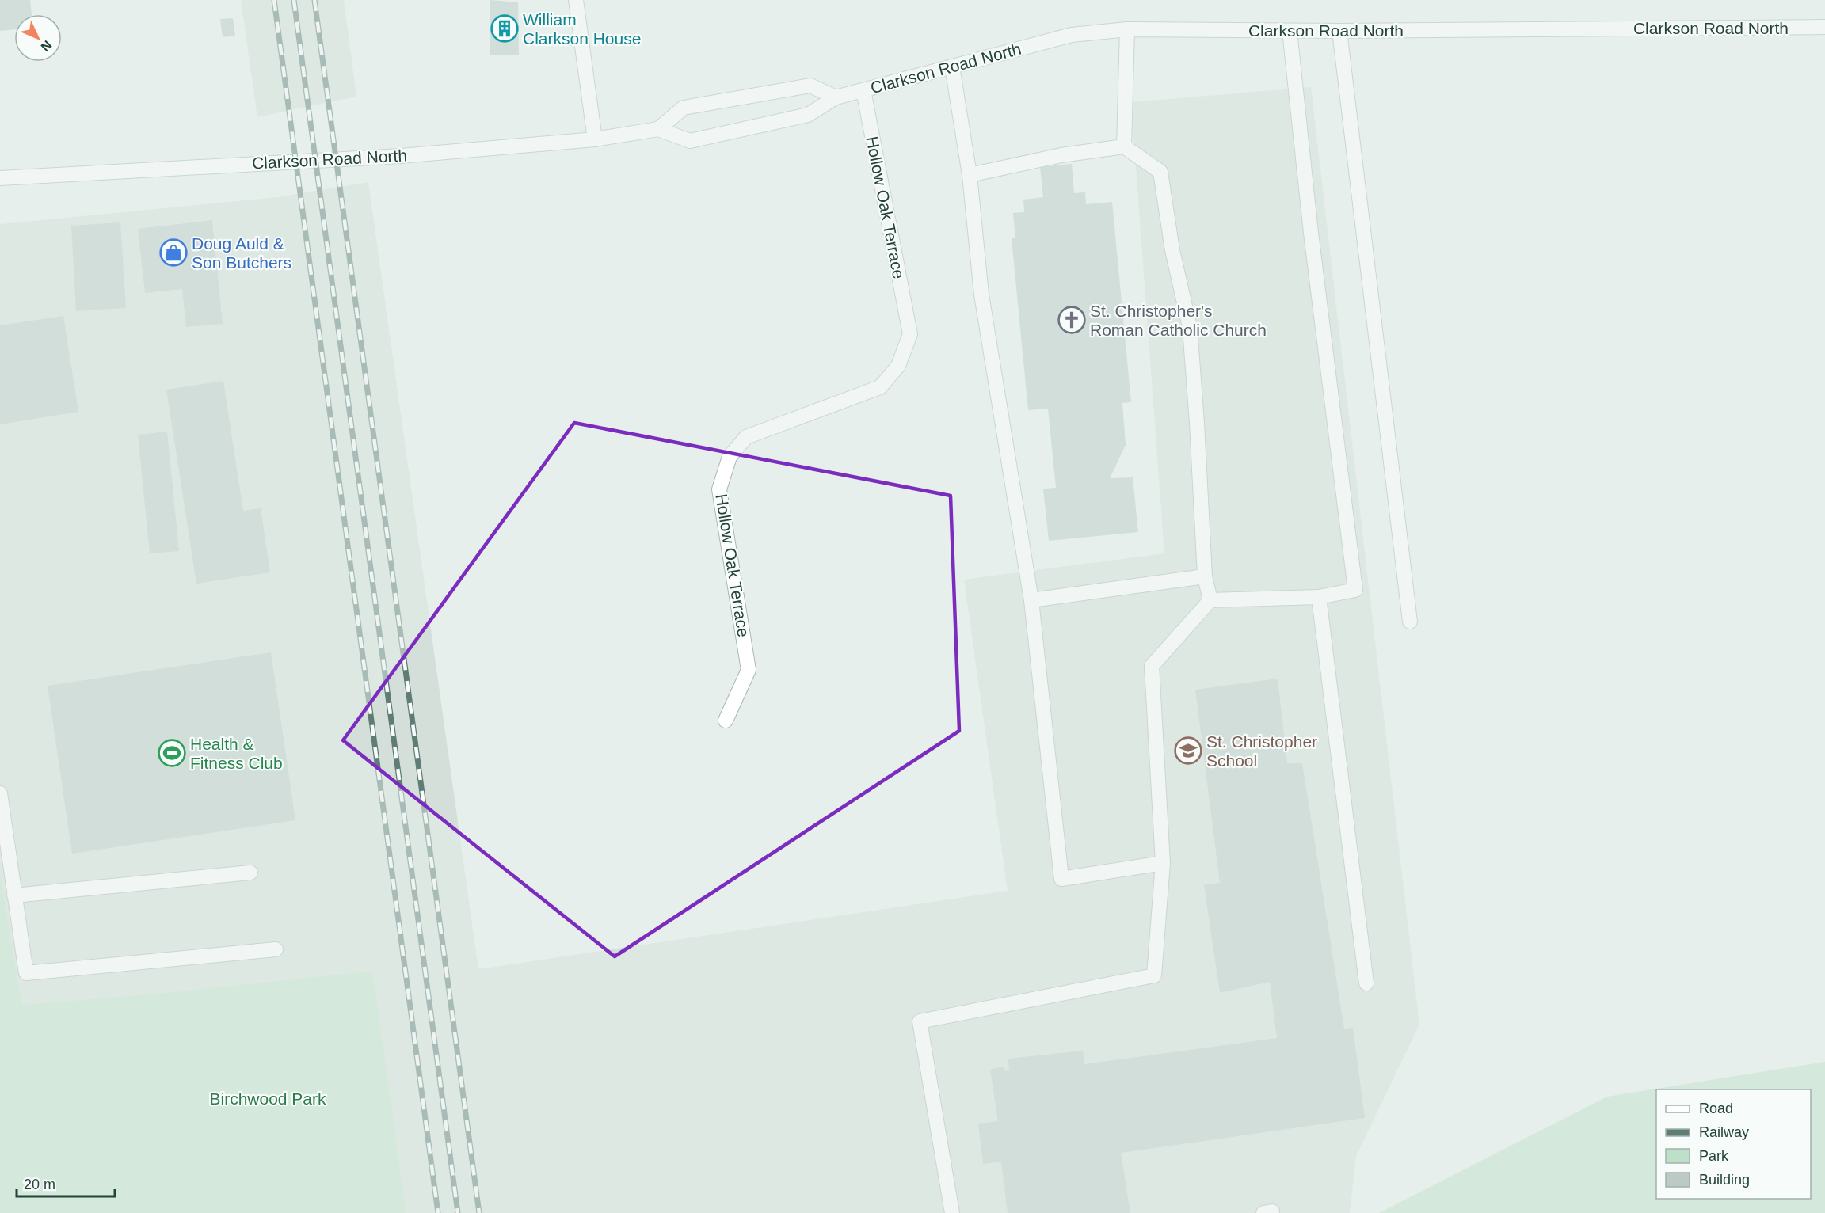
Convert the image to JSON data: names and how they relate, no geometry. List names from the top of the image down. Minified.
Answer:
{"streets":{"street":["Clarkson Road North","Hollow Oak Terrace"]},"crossings":[["Clarkson Road North","Hollow Oak Terrace"]],"parks":["Birchwood Park"],"places":{"building":["William Clarkson House"],"shop":["Doug Auld & Son Butchers"],"church":["St. Christopher's Roman Catholic Church"],"school or university":["St. Christopher School"],"sports":["Health & Fitness Club"]},"legend":["Road","Railway","Park","Building"],"scale_bar":"20 m","north":"bottom right"}
